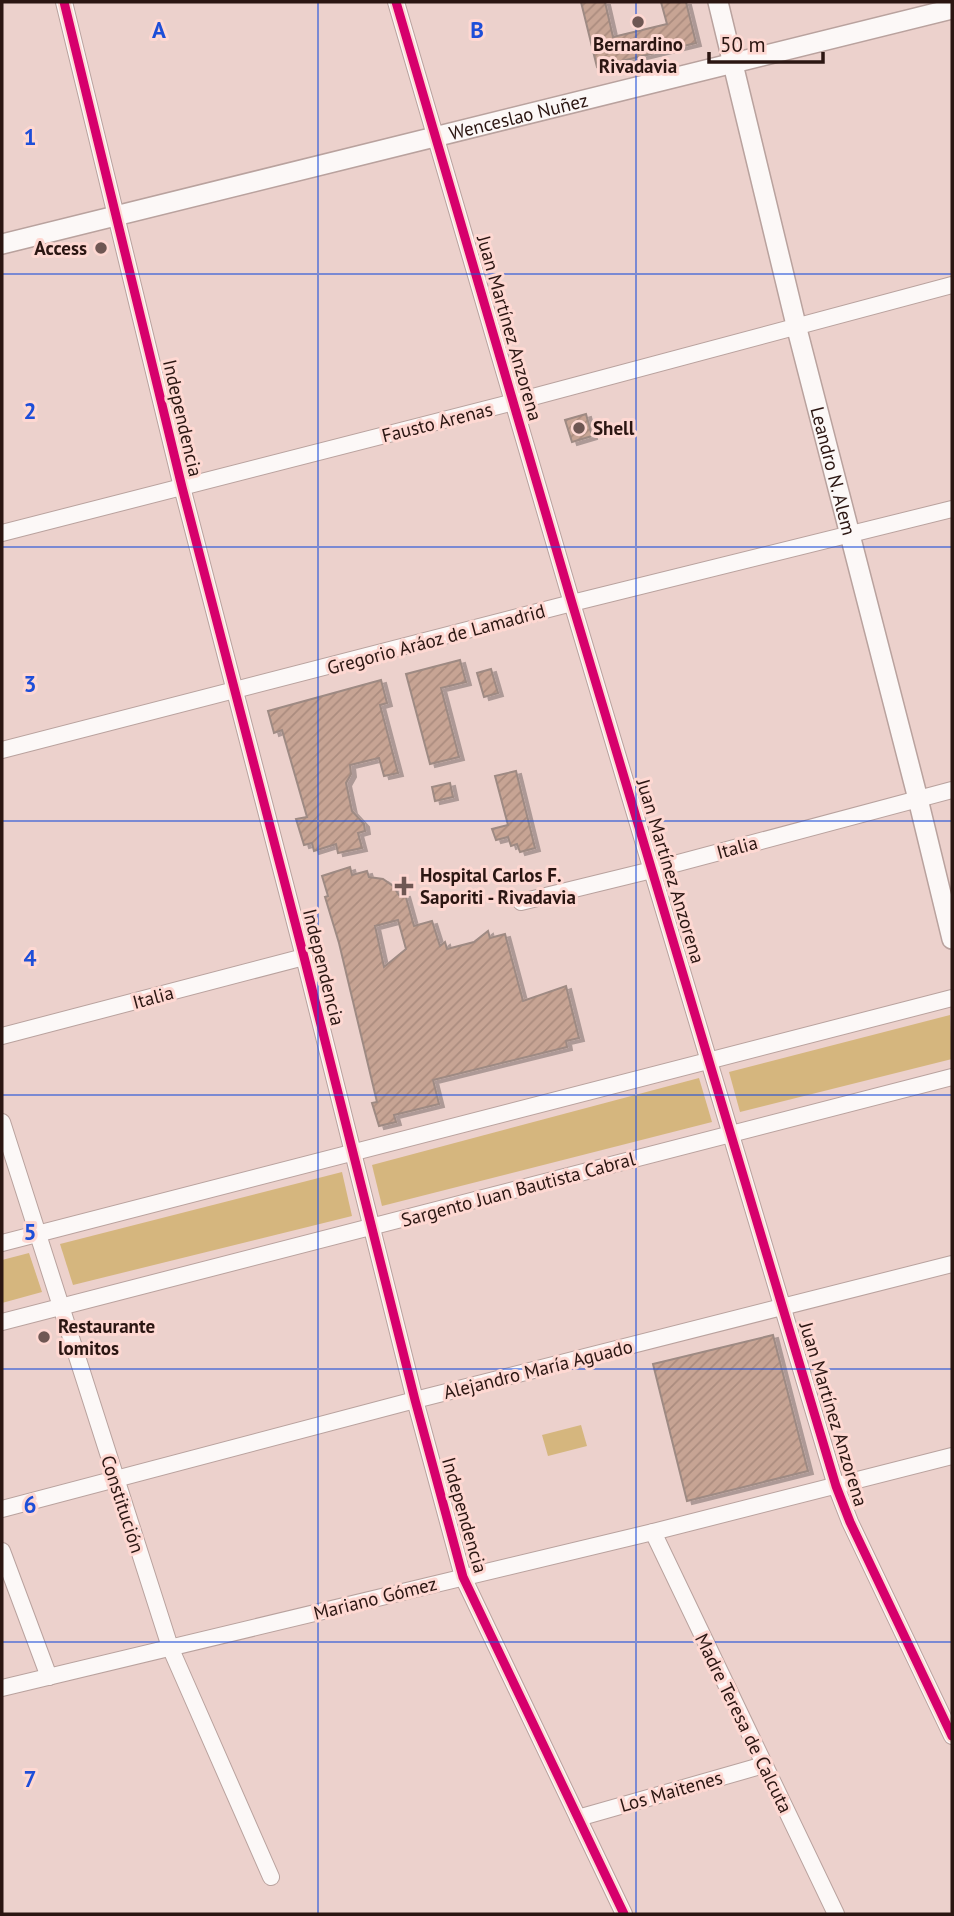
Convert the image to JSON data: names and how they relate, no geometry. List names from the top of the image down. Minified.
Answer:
{"streets":{"street":["Wenceslao Nuñez","Juan Martínez Anzorena","Independencia","Fausto Arenas","Leandro N. Alem","Gregorio Aráoz de Lamadrid","Italia","Sargento Juan Bautista Cabral","Alejandro María Aguado","Constitución","Mariano Gómez","Madre Teresa de Calcuta","Los Maitenes"]},"crossings":[["Wenceslao Nuñez","Juan Martínez Anzorena"],["Wenceslao Nuñez","Independencia"],["Wenceslao Nuñez","Leandro N. Alem"],["Juan Martínez Anzorena","Fausto Arenas"],["Juan Martínez Anzorena","Gregorio Aráoz de Lamadrid"],["Juan Martínez Anzorena","Italia"],["Juan Martínez Anzorena","Sargento Juan Bautista Cabral"],["Juan Martínez Anzorena","Alejandro María Aguado"],["Juan Martínez Anzorena","Mariano Gómez"],["Independencia","Fausto Arenas"],["Independencia","Gregorio Aráoz de Lamadrid"],["Independencia","Italia"],["Independencia","Sargento Juan Bautista Cabral"],["Independencia","Alejandro María Aguado"],["Independencia","Mariano Gómez"],["Independencia","Los Maitenes"],["Fausto Arenas","Leandro N. Alem"],["Leandro N. Alem","Gregorio Aráoz de Lamadrid"],["Leandro N. Alem","Italia"],["Sargento Juan Bautista Cabral","Constitución"],["Alejandro María Aguado","Constitución"],["Constitución","Mariano Gómez"],["Mariano Gómez","Madre Teresa de Calcuta"],["Madre Teresa de Calcuta","Los Maitenes"]],"places":{"other":["Bernardino Rivadavia","Access","Shell","Restaurante lomitos"],"health":["Hospital Carlos F. Saporiti - Rivadavia"]},"scale_bar":"50 m","grid":{"columns":["A","B"],"rows":["1","2","3","4","5","6","7"]}}
